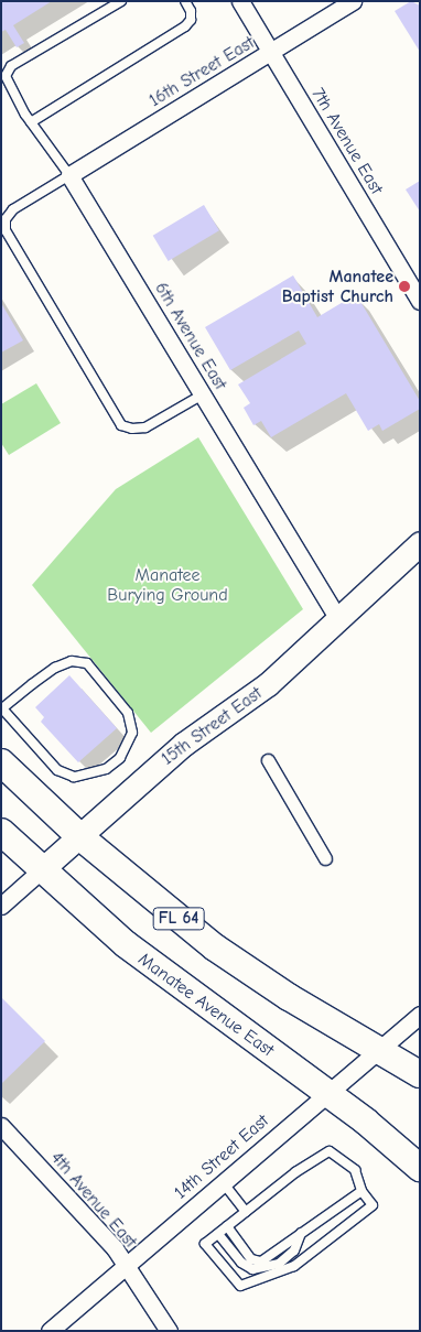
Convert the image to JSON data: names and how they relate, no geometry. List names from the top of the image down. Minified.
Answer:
{"streets":{"main road":["15th Street East","FL 64","Manatee Avenue East"],"street":["16th Street East","7th Avenue East","6th Avenue East","14th Street East","4th Avenue East"]},"crossings":[["16th Street East","7th Avenue East"],["16th Street East","6th Avenue East"],["6th Avenue East","15th Street East"],["15th Street East","FL 64"],["15th Street East","Manatee Avenue East"],["FL 64","14th Street East"],["Manatee Avenue East","14th Street East"],["14th Street East","4th Avenue East"]],"parks":["Manatee Burying Ground"],"places":["Manatee Baptist Church"]}
